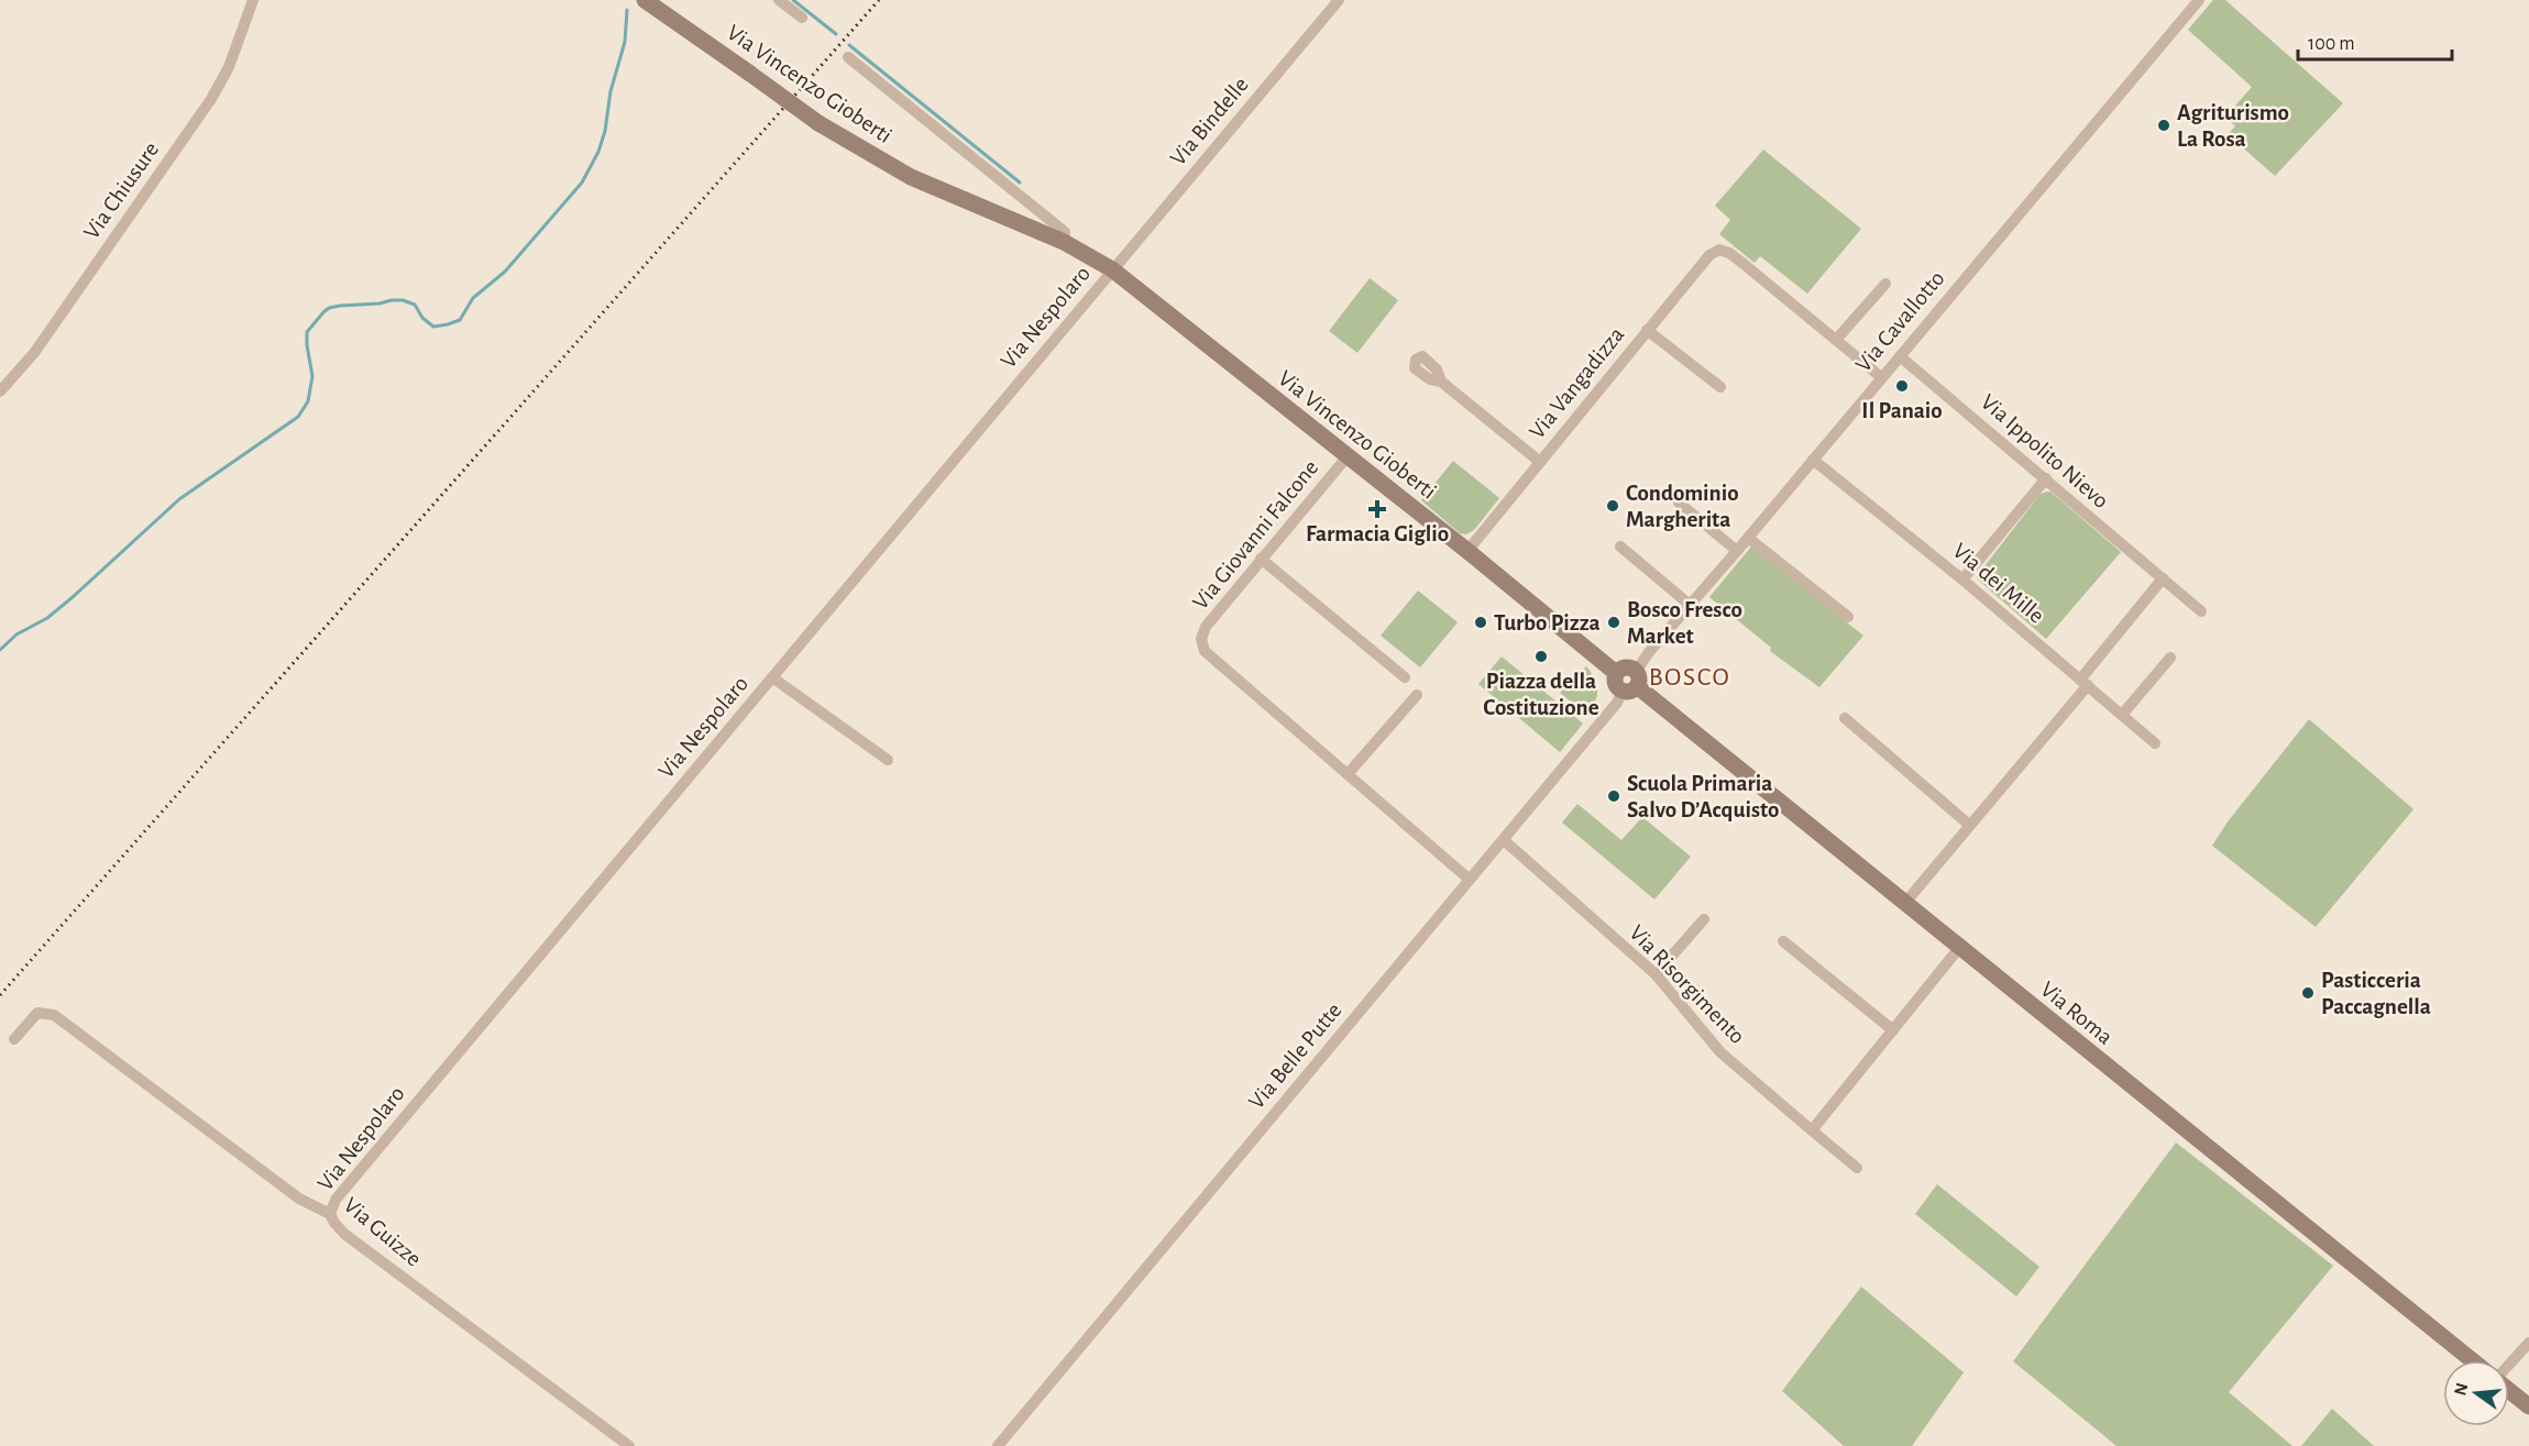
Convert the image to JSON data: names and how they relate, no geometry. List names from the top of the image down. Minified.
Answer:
{"streets":{"street":["Via Vincenzo Gioberti","Via Bindelle","Via Chiusure","Via Nespolaro","Via Cavallotto","Via Vangadizza","Via Ippolito Nievo","Via Giovanni Falcone","Via dei Mille","Via Risorgimento","Via Roma","Via Belle Putte","Via Guizze"]},"crossings":[["Via Vincenzo Gioberti","Via Bindelle"],["Via Vincenzo Gioberti","Via Nespolaro"],["Via Vincenzo Gioberti","Via Cavallotto"],["Via Vincenzo Gioberti","Via Vangadizza"],["Via Vincenzo Gioberti","Via Giovanni Falcone"],["Via Vincenzo Gioberti","Via Roma"],["Via Vincenzo Gioberti","Via Belle Putte"],["Via Bindelle","Via Nespolaro"],["Via Nespolaro","Via Guizze"],["Via Cavallotto","Via Vangadizza"],["Via Cavallotto","Via Ippolito Nievo"],["Via Cavallotto","Via dei Mille"],["Via Cavallotto","Via Roma"],["Via Cavallotto","Via Belle Putte"],["Via Giovanni Falcone","Via Belle Putte"],["Via Risorgimento","Via Belle Putte"],["Via Roma","Via Belle Putte"]],"districts":["BOSCO"],"places":{"other":["Agriturismo La Rosa","Il Panaio","Condominio Margherita","Turbo Pizza","Bosco Fresco Market","Piazza della Costituzione","Scuola Primaria Salvo D’Acquisto","Pasticceria Paccagnella"],"health":["Farmacia Giglio"]},"scale_bar":"100 m","north":"left"}
